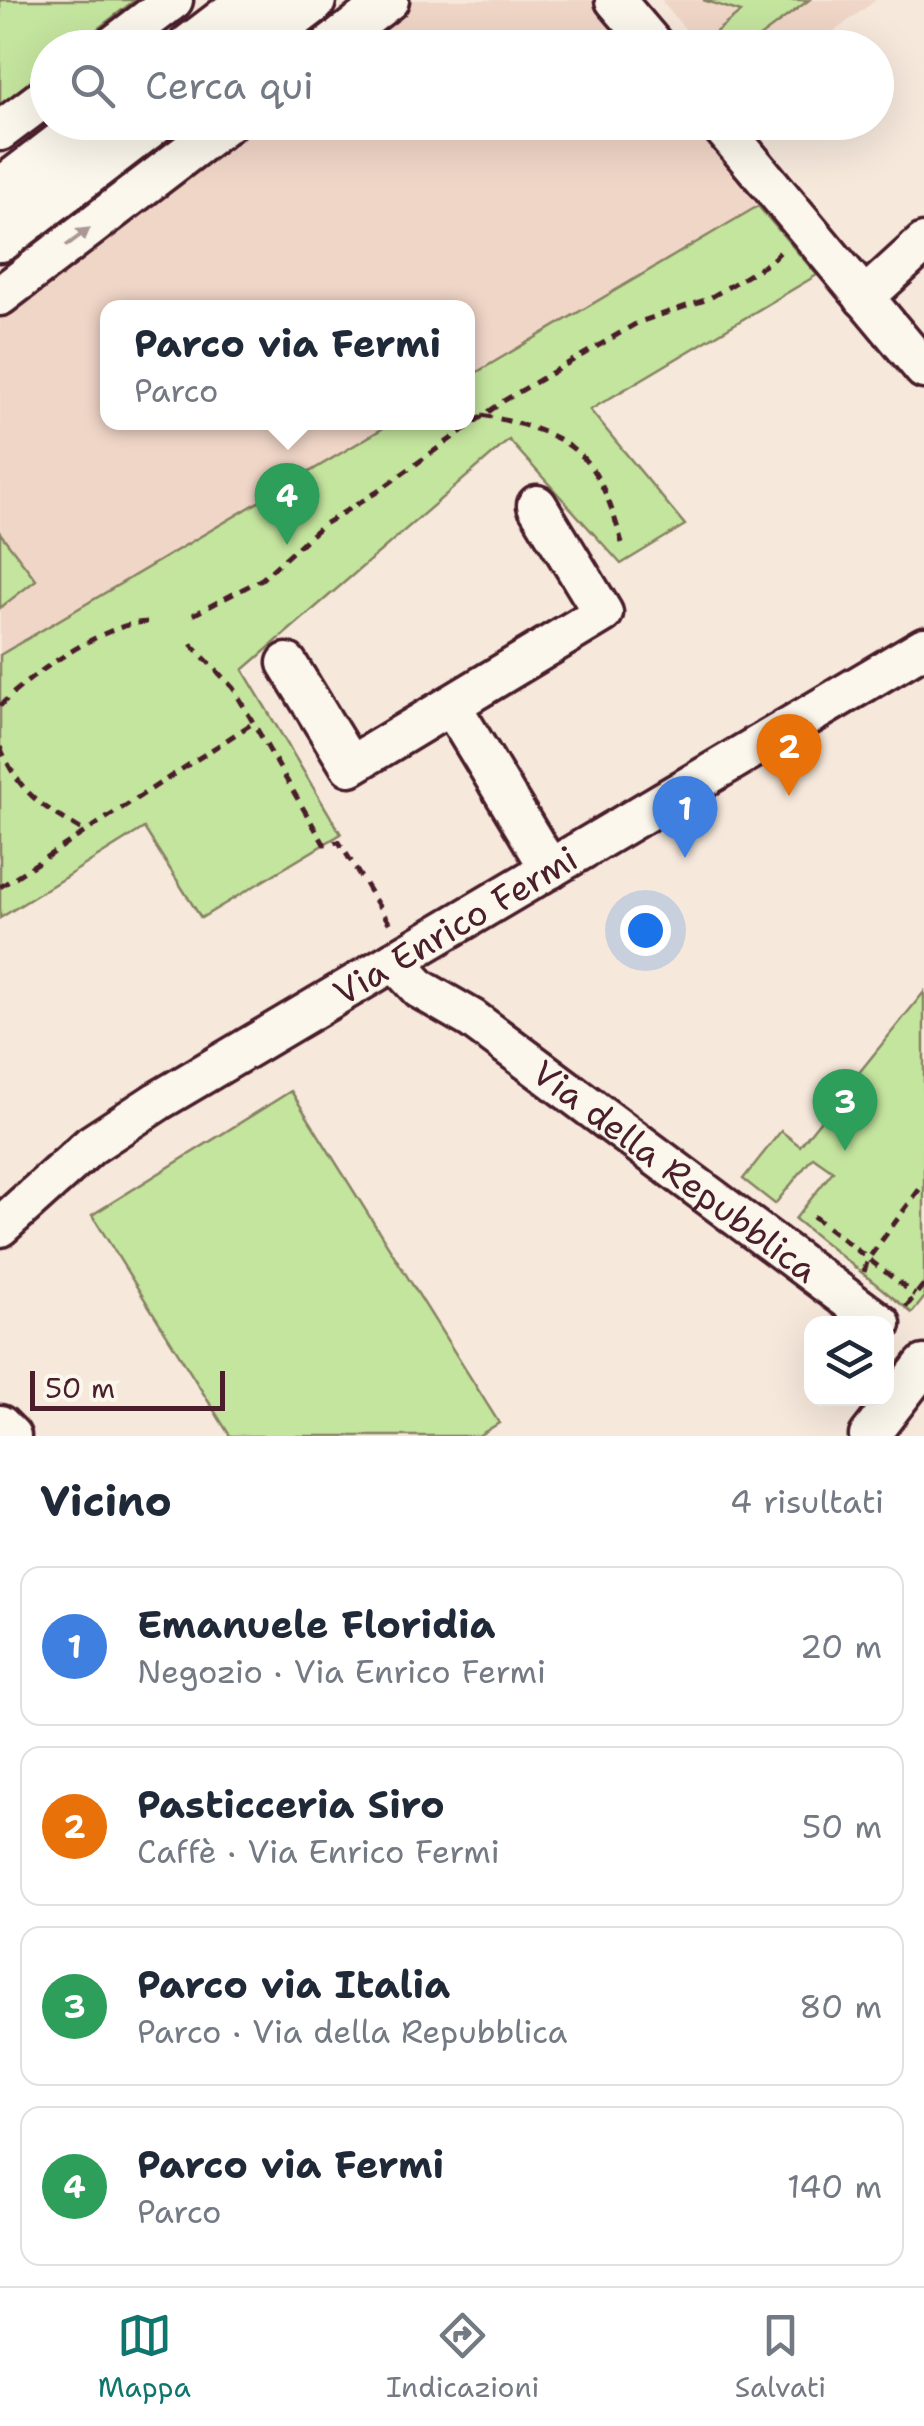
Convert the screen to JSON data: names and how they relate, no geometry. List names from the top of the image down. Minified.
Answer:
{"streets":{"street":["Via Enrico Fermi","Via della Repubblica"]},"crossings":[["Via Enrico Fermi","Via della Repubblica"]],"scale_bar":"50 m","page":{"search":"Cerca qui","popup":["Parco via Fermi","Parco"],"pins":["4","2","1","3"],"scale":"50 m","heading":["Vicino","4 risultati"],"list":[{"mark":"1","name":"Emanuele Floridia","note":"Negozio · Via Enrico Fermi","value":"20 m"},{"mark":"2","name":"Pasticceria Siro","note":"Caffè · Via Enrico Fermi","value":"50 m"},{"mark":"3","name":"Parco via Italia","note":"Parco · Via della Repubblica","value":"80 m"},{"mark":"4","name":"Parco via Fermi","note":"Parco","value":"140 m"}],"nav":["Mappa","Indicazioni","Salvati"]}}
